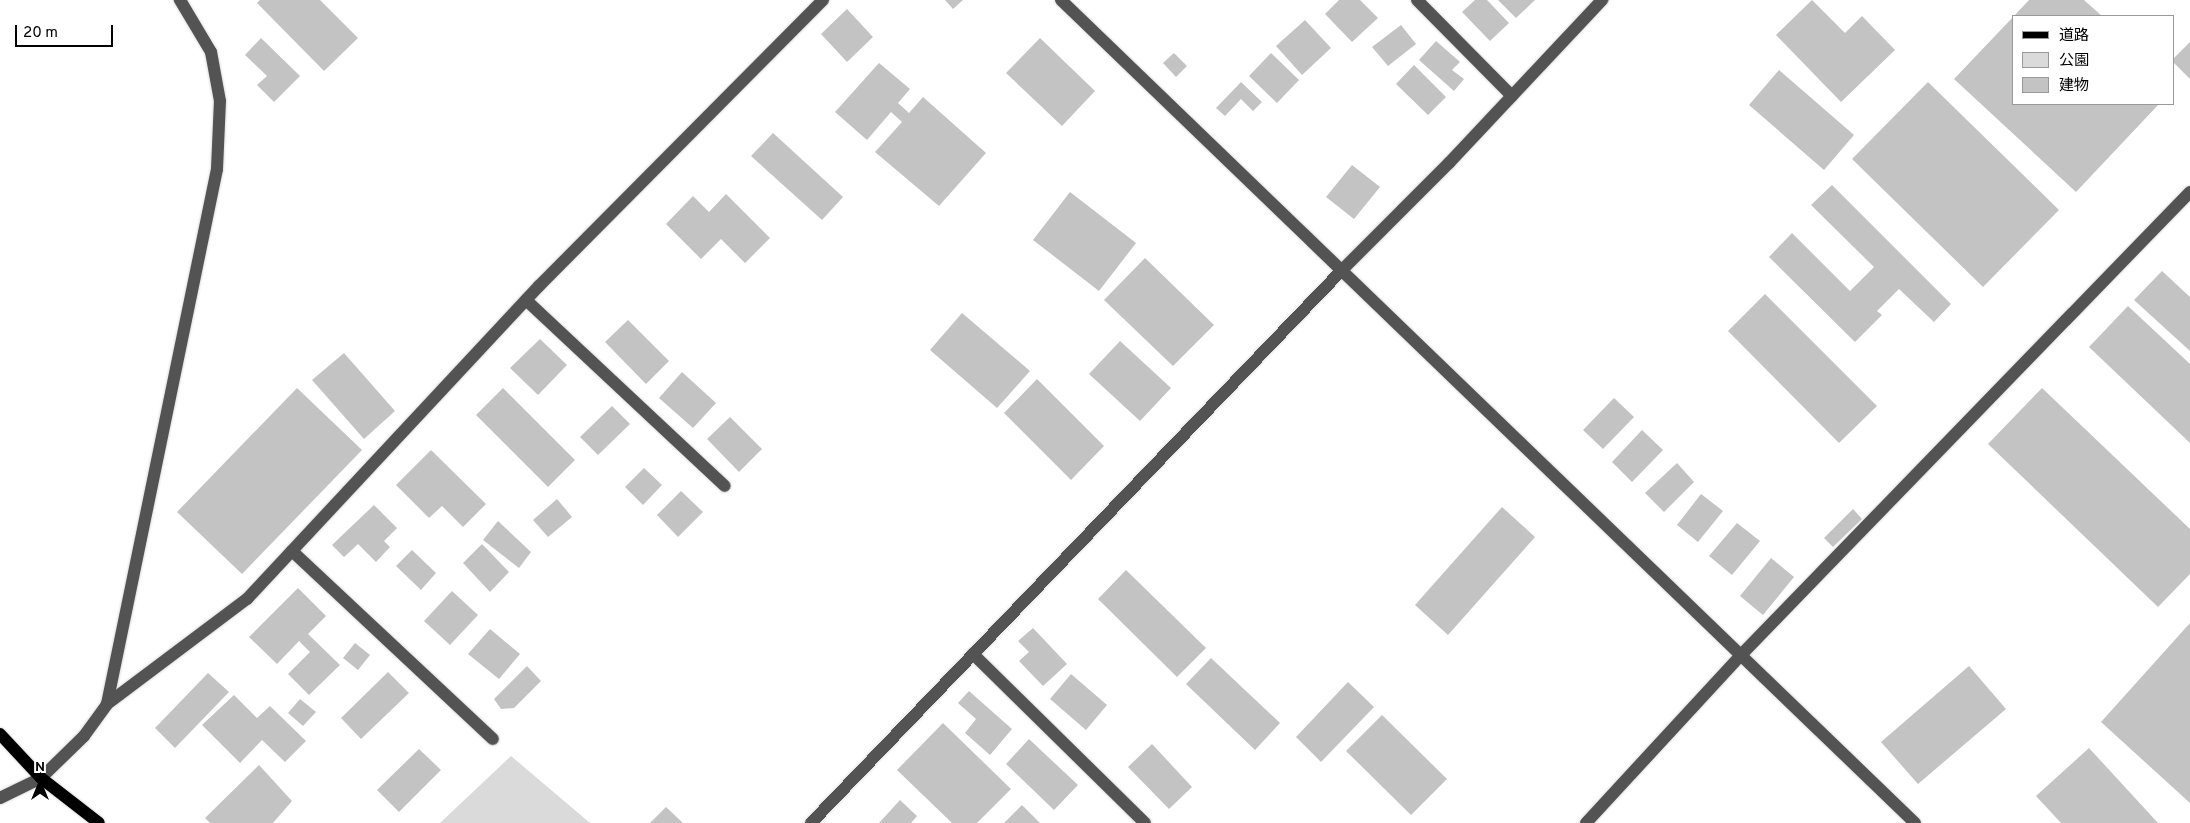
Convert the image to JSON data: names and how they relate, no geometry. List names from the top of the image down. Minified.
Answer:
{"legend":["道路","公園","建物"],"scale_bar":"20 m","north":"top"}
